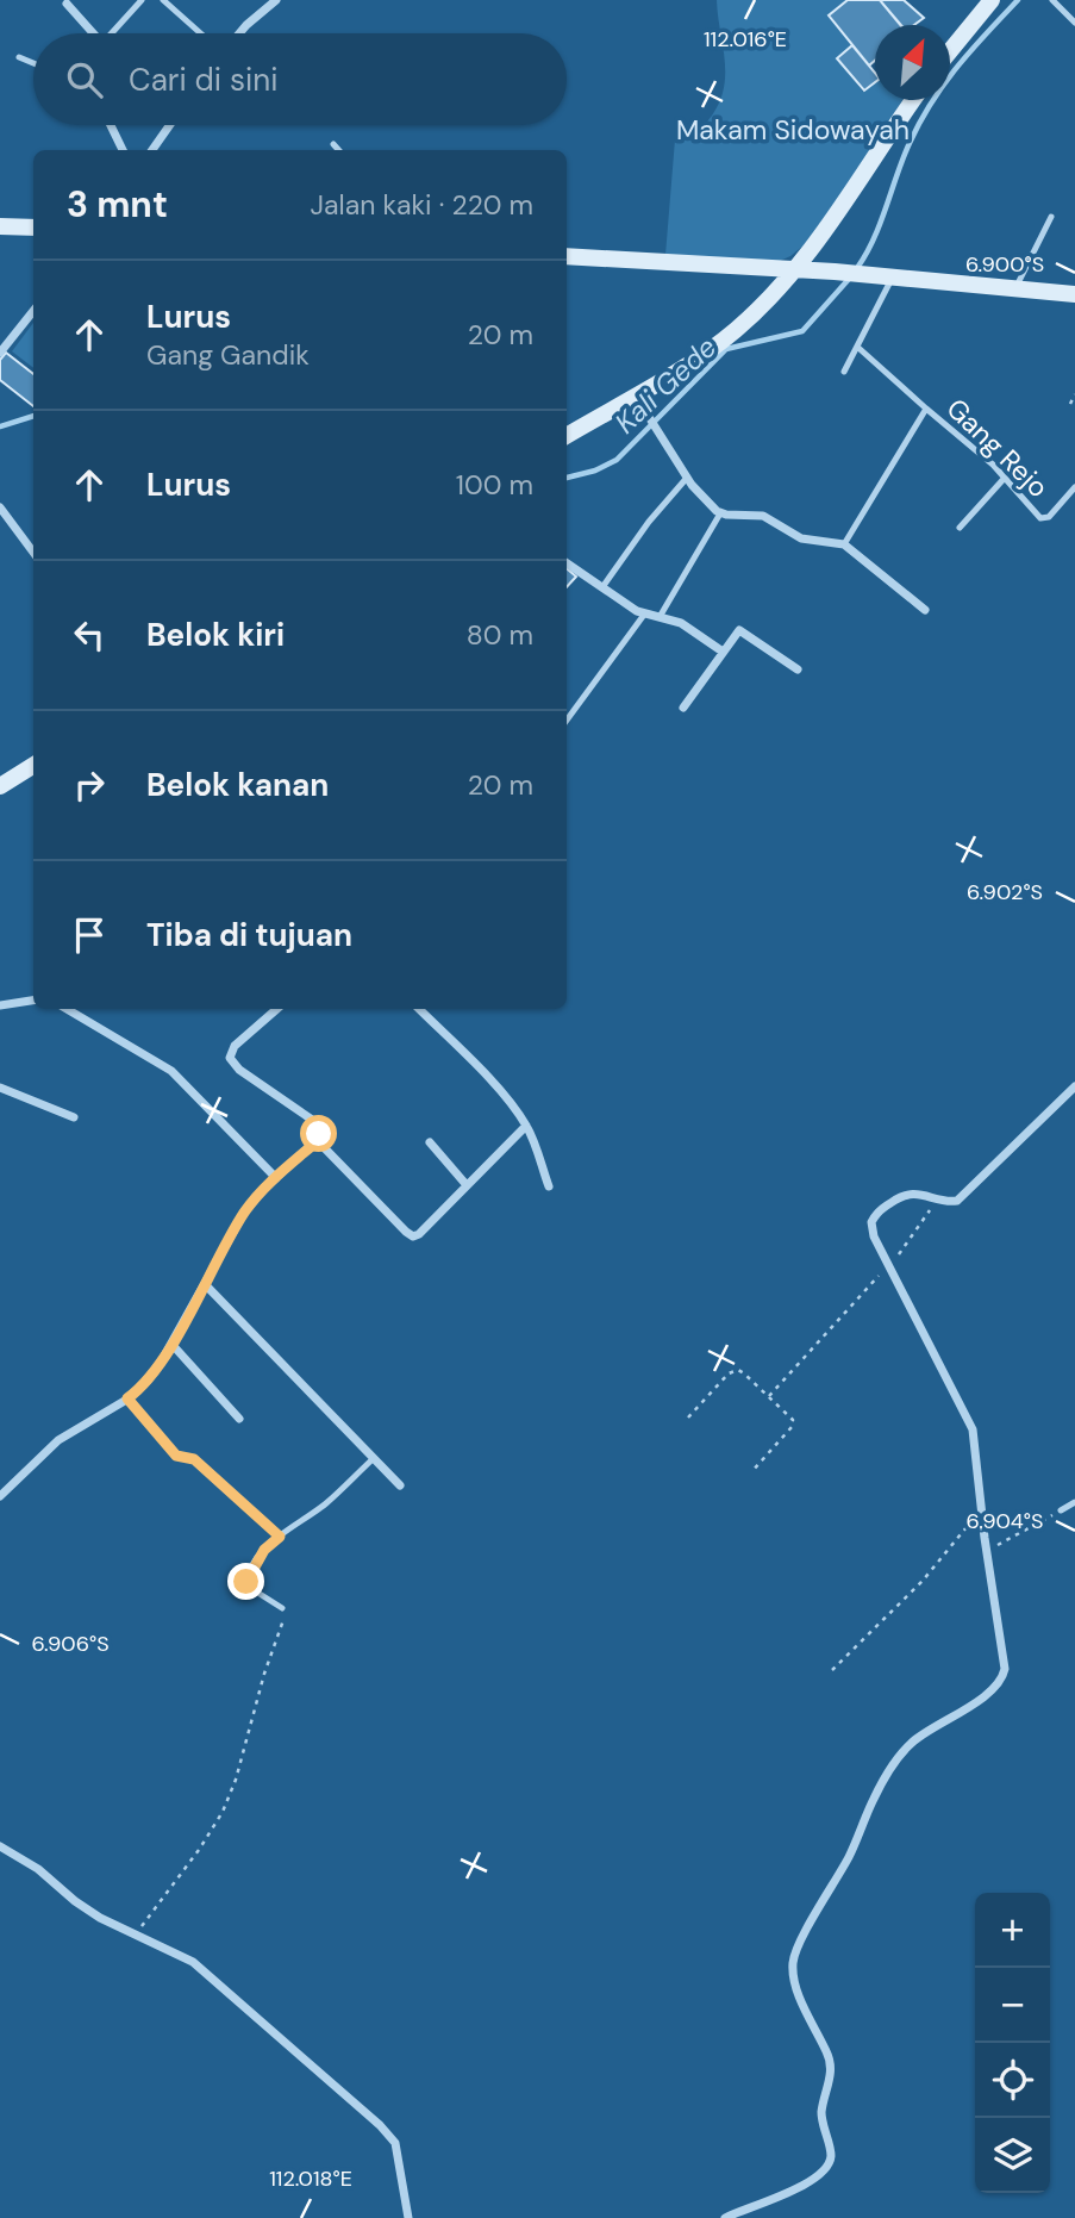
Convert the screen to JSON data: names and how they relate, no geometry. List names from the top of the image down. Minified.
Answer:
{"streets":{"lane":["Gang Rejo"]},"water":["Kali Gede"],"parks":["Makam Sidowayah"],"north":"top right","page":{"search":"Cari di sini","heading":["3 mnt","Jalan kaki · 220 m"],"list":[["Lurus","Gang Gandik","20 m"],["Lurus","100 m"],["Belok kiri","80 m"],["Belok kanan","20 m"],"Tiba di tujuan"],"map_buttons":["+","−"]},"coordinates":["112.016°E","6.900°S","6.902°S","6.904°S","6.906°S","112.018°E"]}
